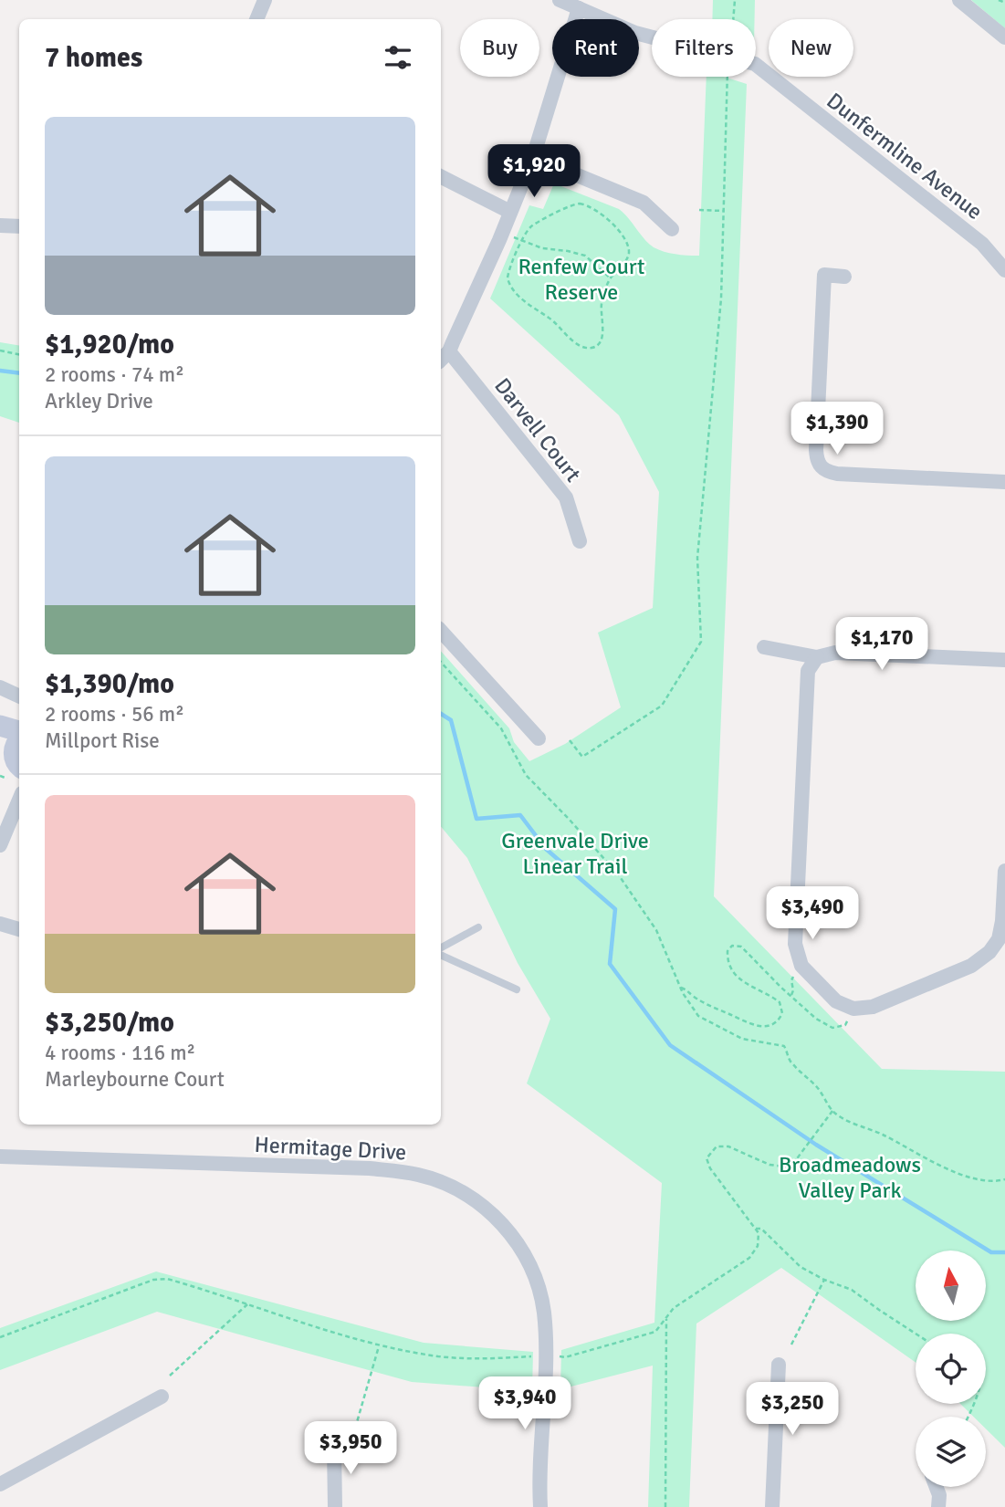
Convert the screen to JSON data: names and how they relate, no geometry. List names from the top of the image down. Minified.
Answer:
{"streets":{"street":["Dunfermline Avenue","Darvell Court","Hermitage Drive"]},"parks":["Renfew Court Reserve","Greenvale Drive Linear Trail","Broadmeadows Valley Park"],"north":"top","page":{"chip":["Buy","Rent","Filters","New"],"heading":"7 homes","list":[{"name":"$1,920/mo","note":"2 rooms · 74 m² · Arkley Drive"},{"name":"$1,390/mo","note":"2 rooms · 56 m² · Millport Rise"},{"name":"$3,250/mo","note":"4 rooms · 116 m² · Marleybourne Court"}],"price":["$1,920","$1,390","$1,170","$3,490","$3,940","$3,250","$3,950"]}}
